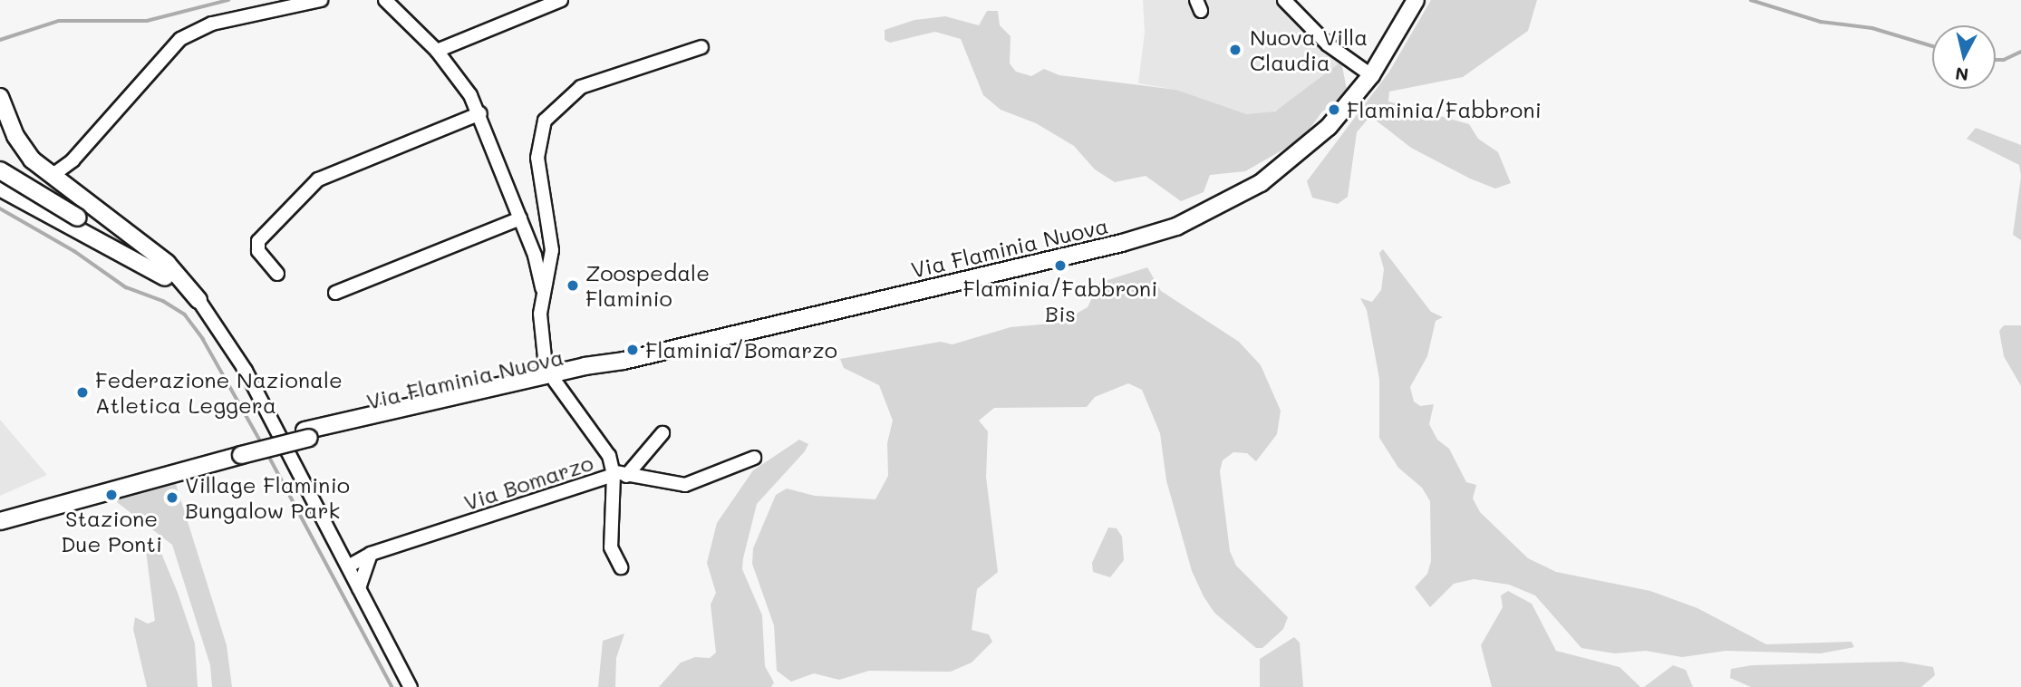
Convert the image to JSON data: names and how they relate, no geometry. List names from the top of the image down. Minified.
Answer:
{"streets":{"main road":["Via Flaminia Nuova"],"street":["Via Bomarzo"]},"crossings":[["Via Flaminia Nuova","Via Bomarzo"]],"places":["Nuova Villa Claudia","Flaminia/Fabbroni","Flaminia/Fabbroni Bis","Zoospedale Flaminio","Flaminia/Bomarzo","Federazione Nazionale Atletica Leggera","Stazione Due Ponti","Village Flaminio Bungalow Park"],"north":"bottom"}
